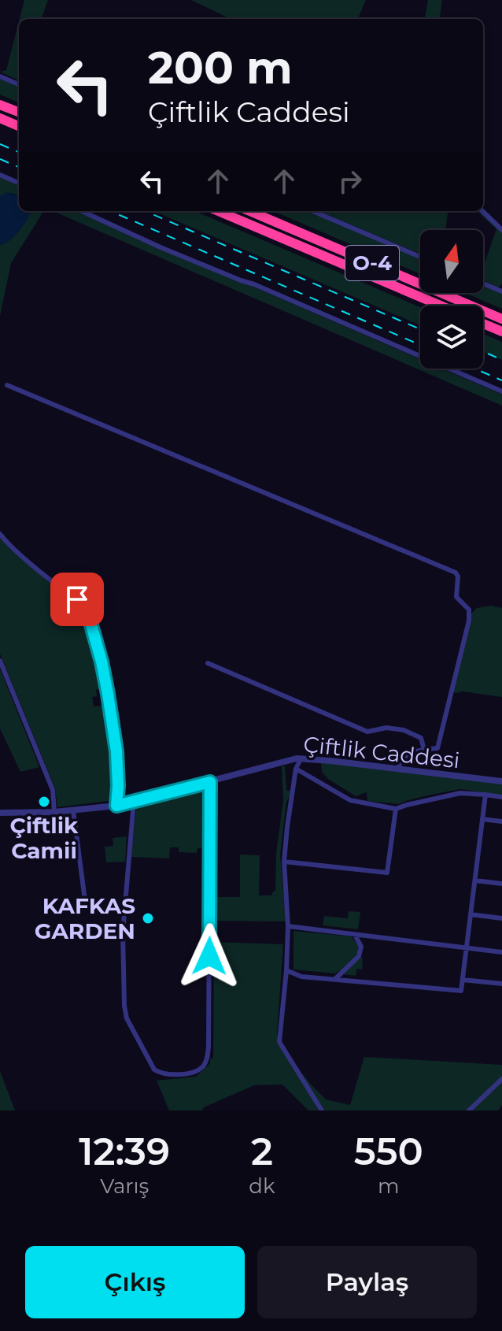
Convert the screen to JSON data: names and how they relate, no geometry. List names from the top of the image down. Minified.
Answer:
{"streets":{"highway":["O-4"],"street":["Çiftlik Caddesi"]},"places":["Çiftlik Camii","KAFKAS GARDEN"],"north":"top","page":{"turn":["200 m","Çiftlik Caddesi"],"eta":["12:39","Varış","2","dk","550","m"],"buttons":["Çıkış","Paylaş"]}}
